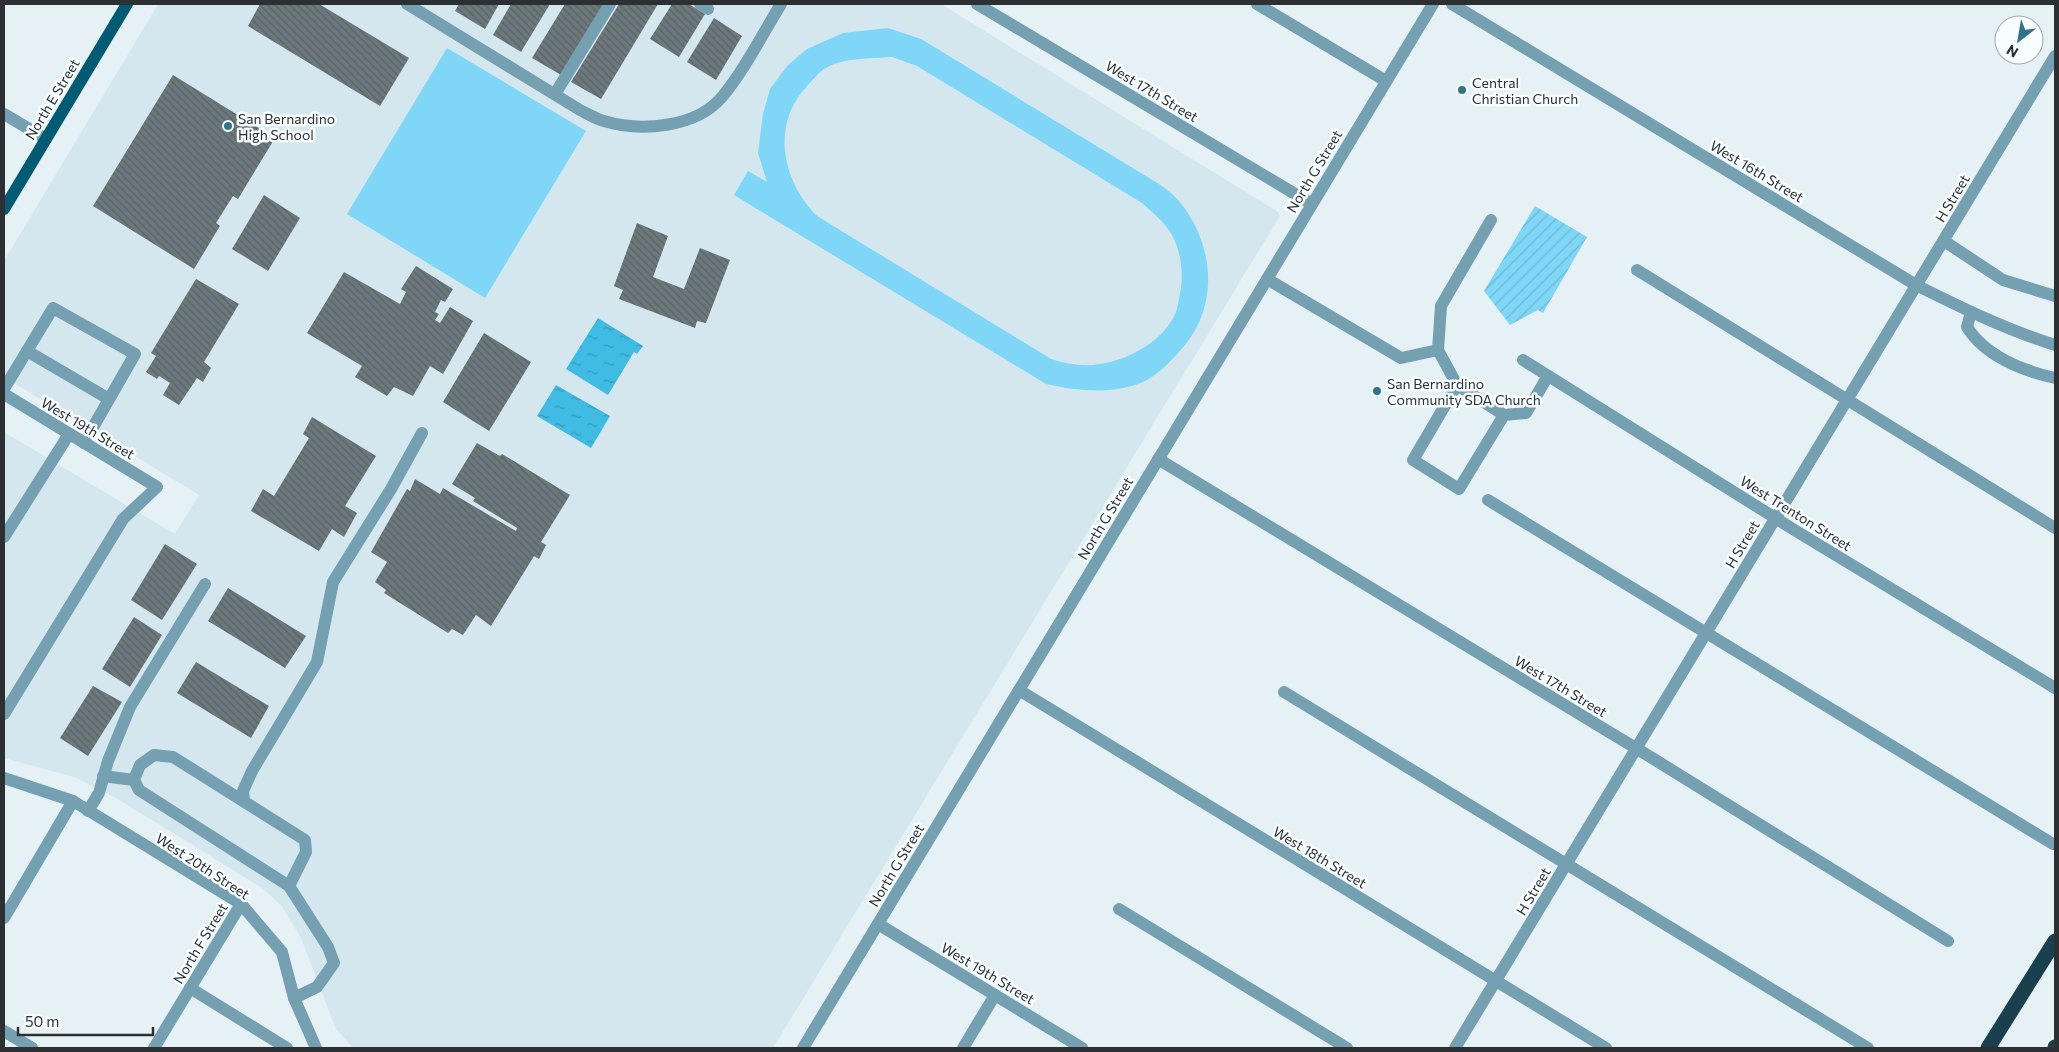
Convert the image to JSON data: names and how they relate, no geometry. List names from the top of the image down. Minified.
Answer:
{"streets":{"main road":["North E Street"],"street":["West 17th Street","North G Street","West 16th Street","H Street","West 19th Street","West Trenton Street","West 18th Street","West 20th Street","North F Street"]},"crossings":[["West 17th Street","North G Street"],["West 17th Street","H Street"],["North G Street","West 19th Street"],["North G Street","West 18th Street"],["West 16th Street","H Street"],["H Street","West Trenton Street"],["H Street","West 18th Street"],["West 20th Street","North F Street"]],"places":["Central Christian Church","San Bernardino High School","San Bernardino Community SDA Church"],"scale_bar":"50 m","north":"bottom left"}
